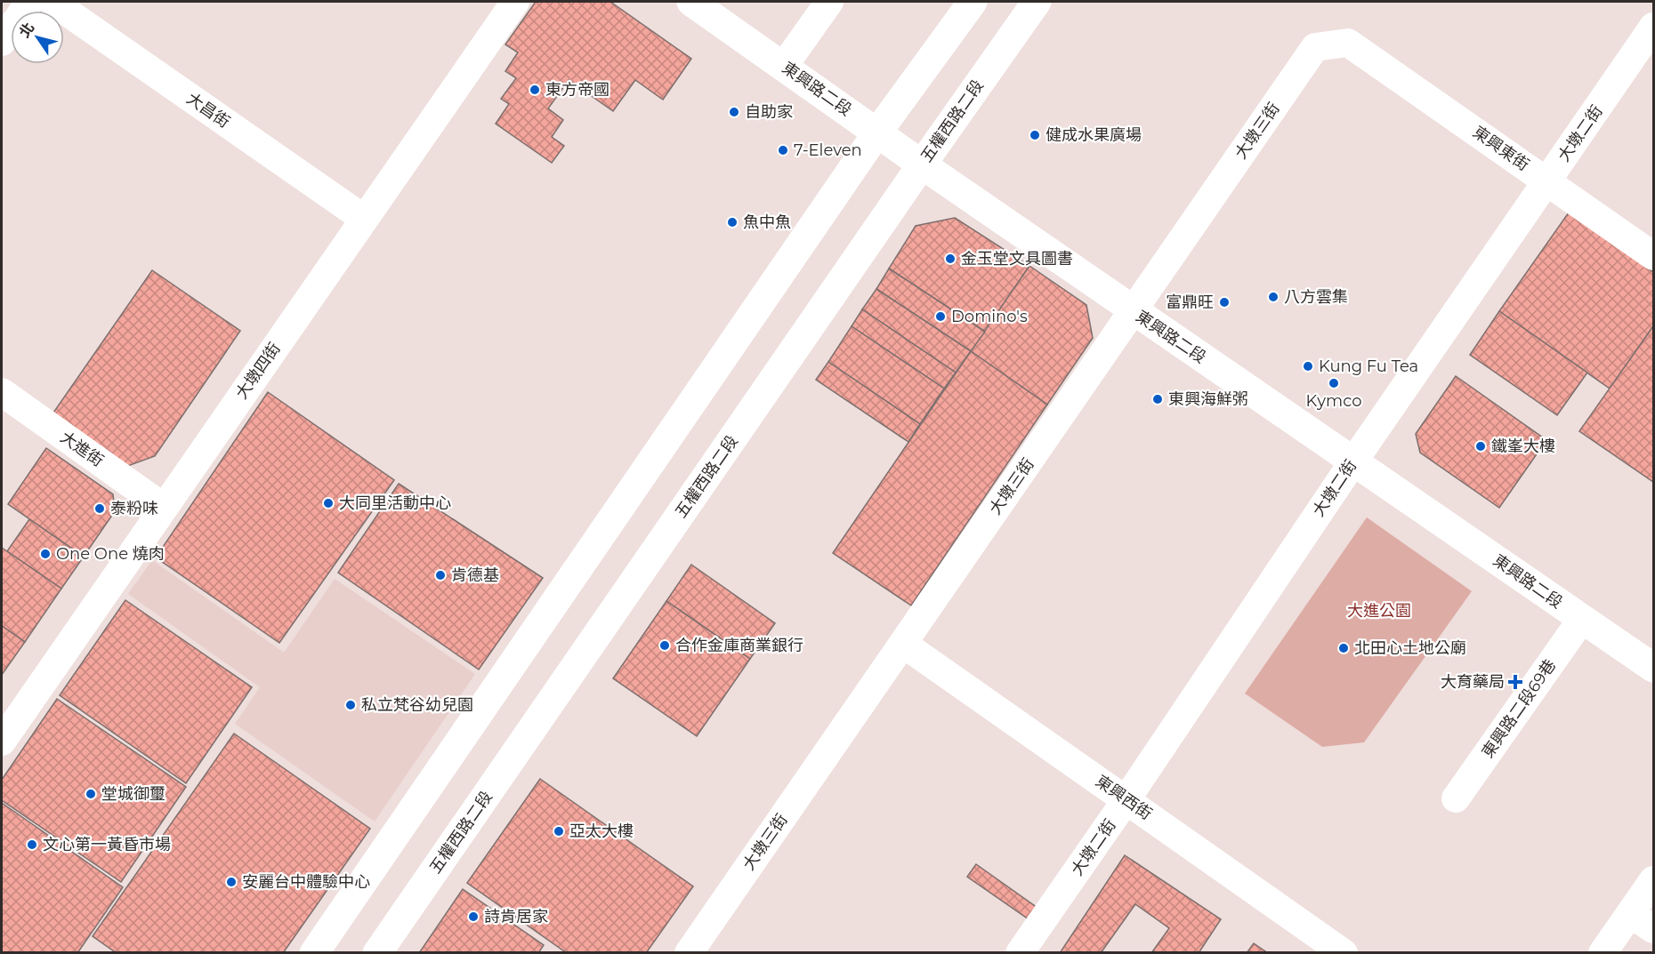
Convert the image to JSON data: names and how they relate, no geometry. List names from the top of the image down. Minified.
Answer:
{"streets":{"main road":["東興路二段","五權西路二段"],"street":["大昌街","大墩三街","大墩二街","東興東街","大墩四街","大進街","東興路二段69巷","東興西街"]},"crossings":[["東興路二段","五權西路二段"],["東興路二段","大墩三街"],["東興路二段","大墩二街"],["東興路二段","東興路二段69巷"],["大昌街","大墩四街"],["大墩三街","東興東街"],["大墩三街","東興西街"],["大墩二街","東興東街"],["大墩二街","東興西街"],["大墩四街","大進街"]],"parks":["大進公園"],"places":{"other":["東方帝國","自助家","健成水果廣場","7-Eleven","魚中魚","金玉堂文具圖書","八方雲集","富鼎旺","Domino's","Kung Fu Tea","Kymco","東興海鮮粥","鐵峯大樓","大同里活動中心","泰粉味","One One 燒肉","肯德基","合作金庫商業銀行","北田心土地公廟","私立梵谷幼兒園","堂城御璽","亞太大樓","文心第一黃昏市場","安麗台中體驗中心","詩肯居家"],"health":["大育藥局"]},"north":"top left"}
